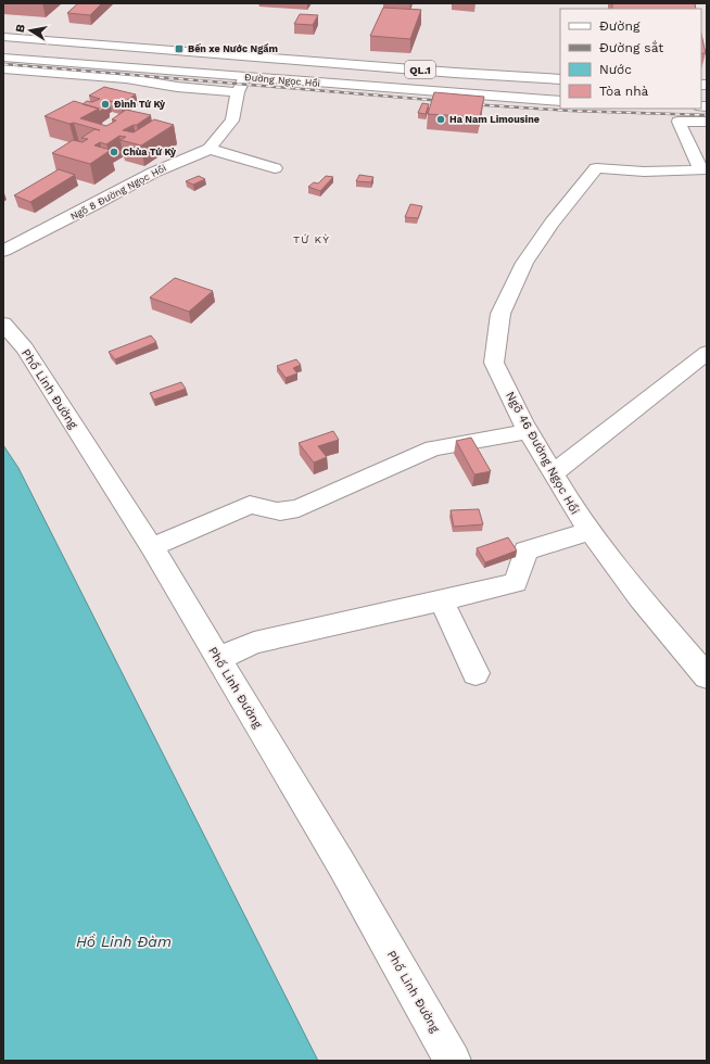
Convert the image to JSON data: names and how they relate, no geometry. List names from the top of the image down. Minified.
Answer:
{"streets":{"main road":["QL.1","Đường Ngọc Hồi","Ngõ 8 Đường Ngọc Hồi","Phố Linh Đường","Ngõ 46 Đường Ngọc Hồi"]},"crossings":[["Đường Ngọc Hồi","Ngõ 8 Đường Ngọc Hồi"]],"districts":["TỨ KỲ"],"water":["Hồ Linh Đàm"],"places":{"transit":["Bến xe Nước Ngầm"],"other":["Đình Tứ Kỳ","Ha Nam Limousine","Chùa Tứ Kỳ"]},"legend":["Đường","Đường sắt","Nước","Tòa nhà"],"north":"left"}
